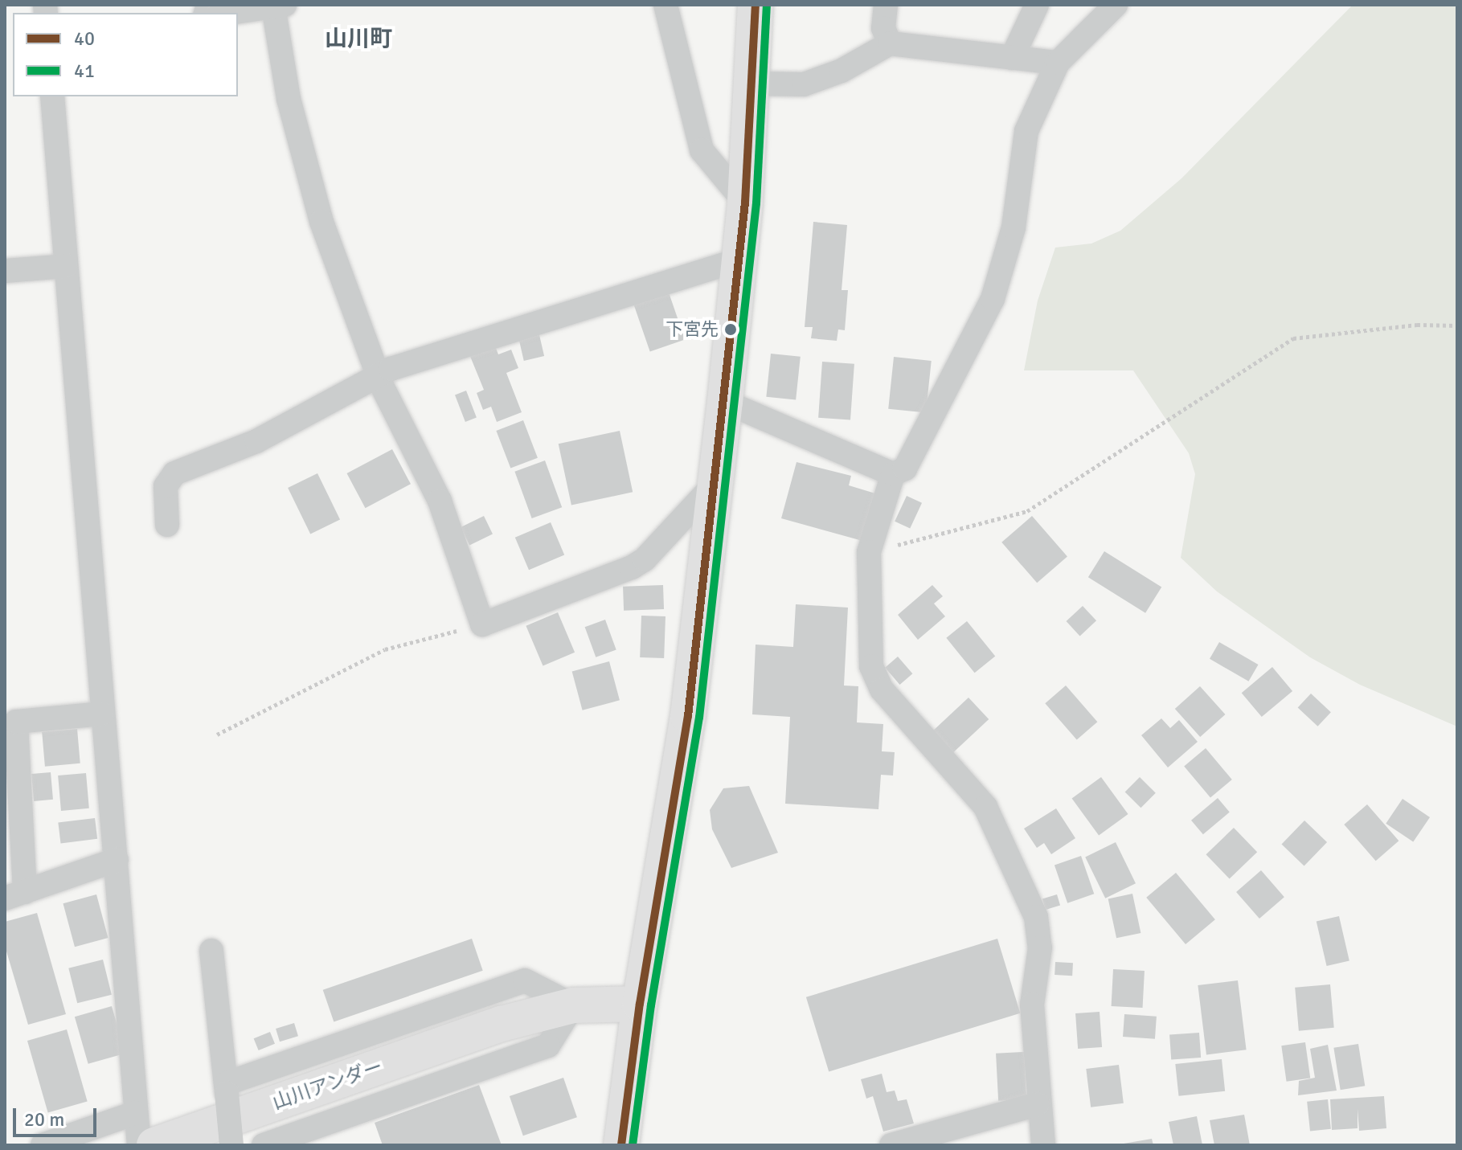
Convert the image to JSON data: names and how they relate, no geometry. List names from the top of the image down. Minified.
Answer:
{"streets":{"main road":["山川アンダー"]},"districts":["山川町"],"places":["下宮先"],"lines":["transit line 40","transit line 41"],"legend":["40","41"],"scale_bar":"20 m"}
